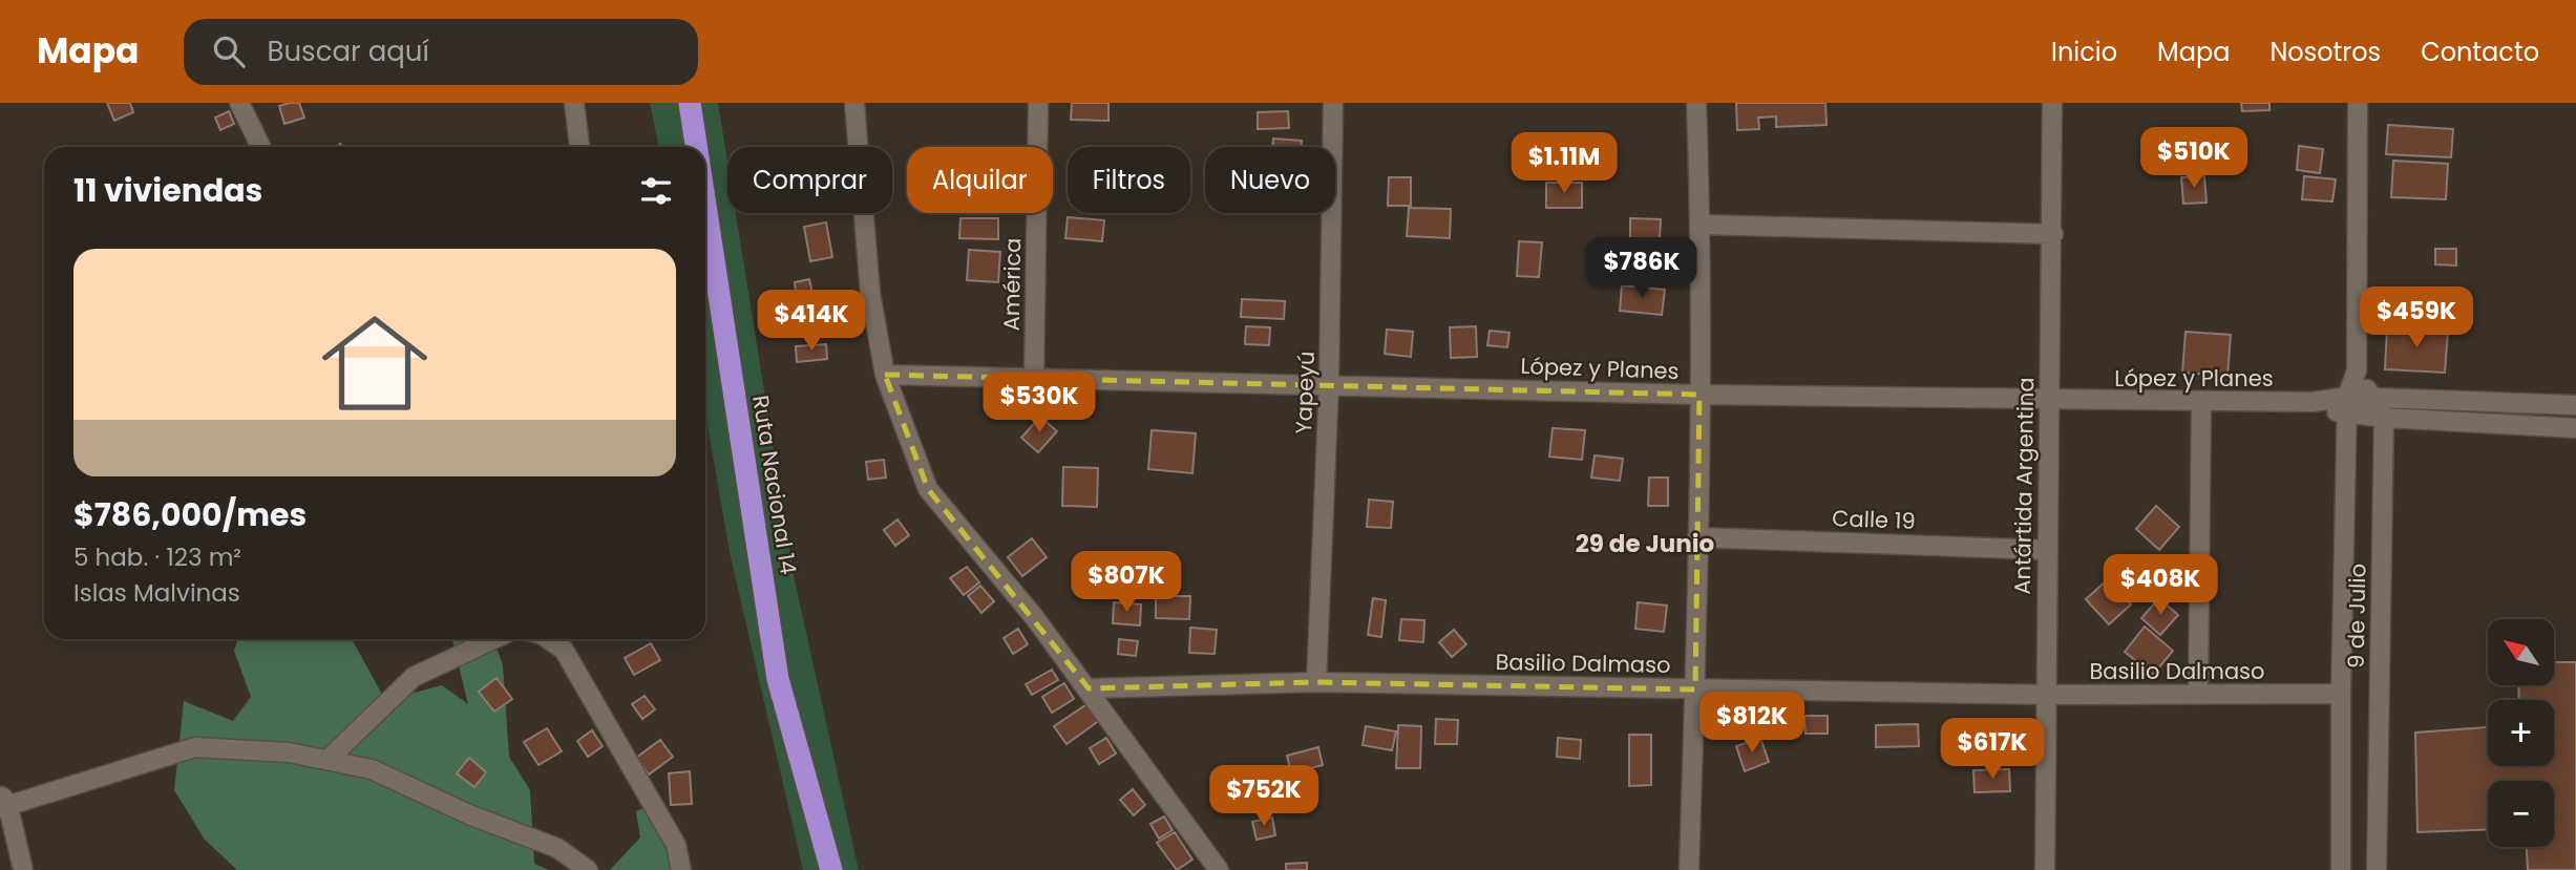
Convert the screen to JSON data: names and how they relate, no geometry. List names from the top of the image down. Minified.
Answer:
{"streets":{"highway":["Ruta Nacional 14"],"street":["América","López y Planes","Yapeyú","Antártida Argentina","Calle 19","9 de Julio","Basilio Dalmaso"]},"crossings":[["América","López y Planes"],["López y Planes","Yapeyú"],["López y Planes","Antártida Argentina"],["López y Planes","9 de Julio"],["Yapeyú","Basilio Dalmaso"],["Antártida Argentina","Calle 19"],["Antártida Argentina","Basilio Dalmaso"],["9 de Julio","Basilio Dalmaso"]],"districts":["29 de Junio"],"north":"top left","page":{"header":"Mapa","search":"Buscar aquí","nav":["Inicio","Mapa","Nosotros","Contacto"],"price":["$510K","$1.11M","$786K","$459K","$414K","$530K","$807K","$408K","$812K","$617K","$752K"],"chip":["Comprar","Alquilar","Filtros","Nuevo"],"heading":"11 viviendas","list":[{"name":"$786,000/mes","note":"5 hab. · 123 m² · Islas Malvinas"}],"map_buttons":["+","−"]}}
